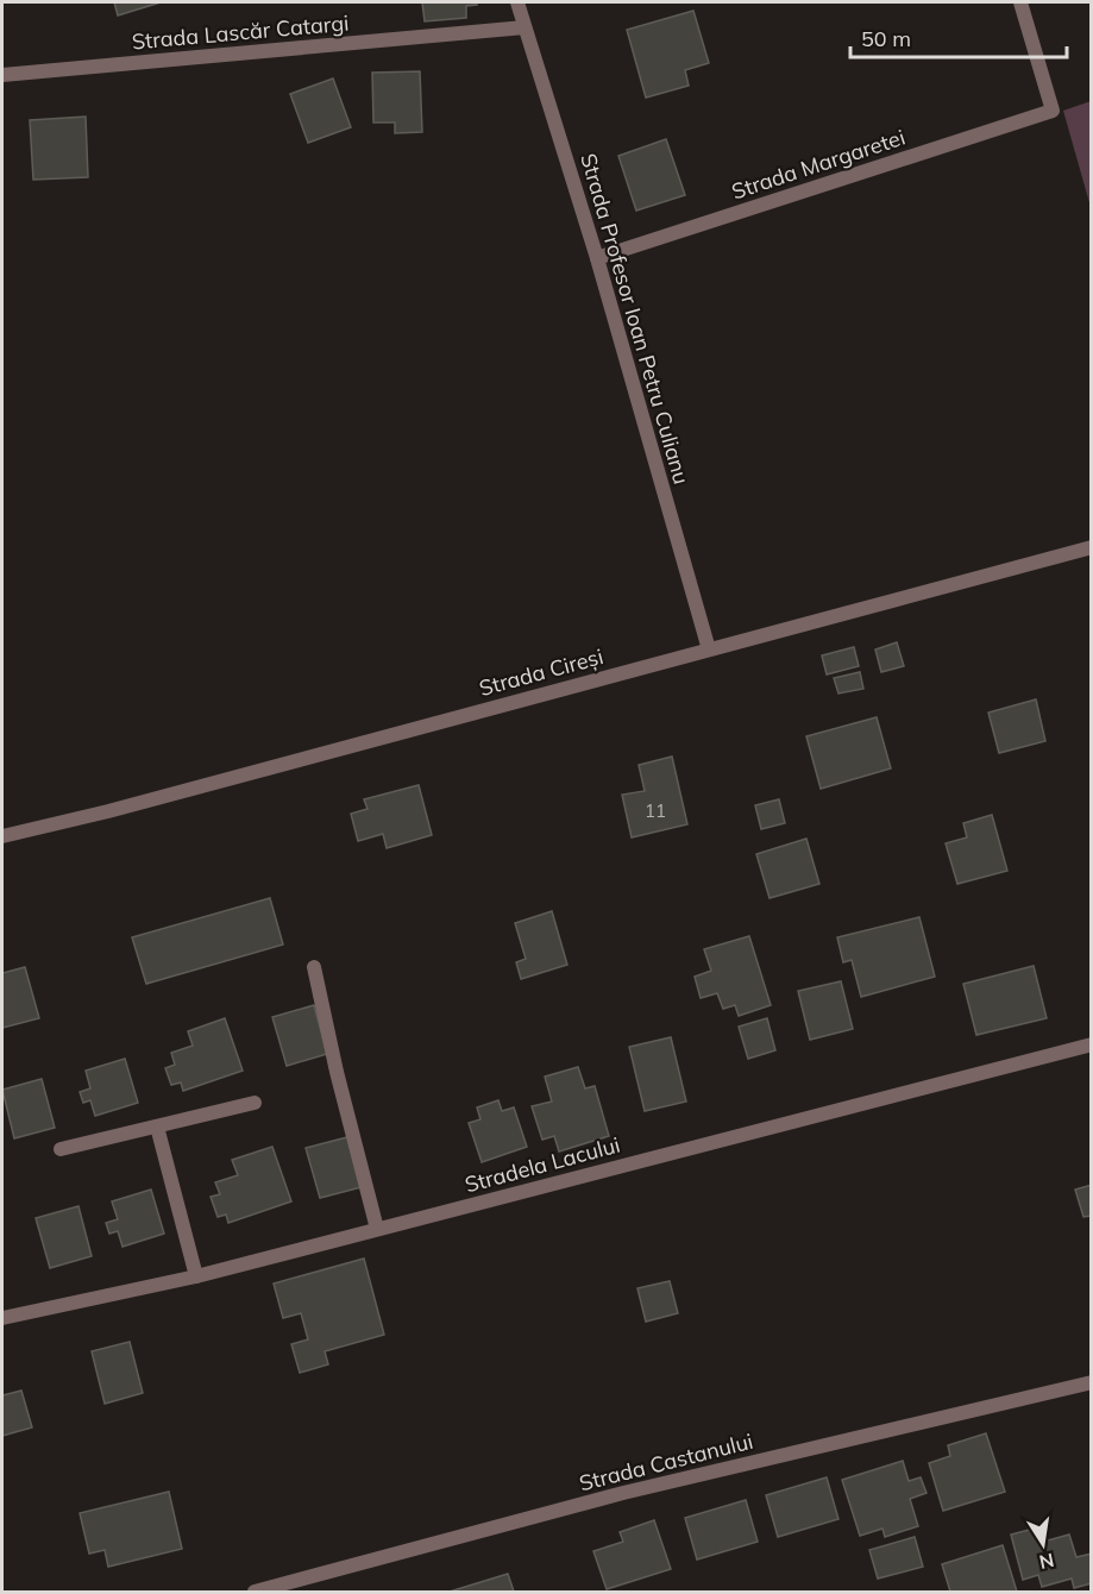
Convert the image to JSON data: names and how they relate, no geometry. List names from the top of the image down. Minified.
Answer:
{"streets":{"street":["Strada Lascăr Catargi","Strada Margaretei","Strada Profesor Ioan Petru Culianu","Strada Cireși","Stradela Lacului","Strada Castanului"]},"crossings":[["Strada Lascăr Catargi","Strada Profesor Ioan Petru Culianu"],["Strada Margaretei","Strada Profesor Ioan Petru Culianu"],["Strada Profesor Ioan Petru Culianu","Strada Cireși"]],"house_numbers":["11"],"scale_bar":"50 m","north":"bottom"}
